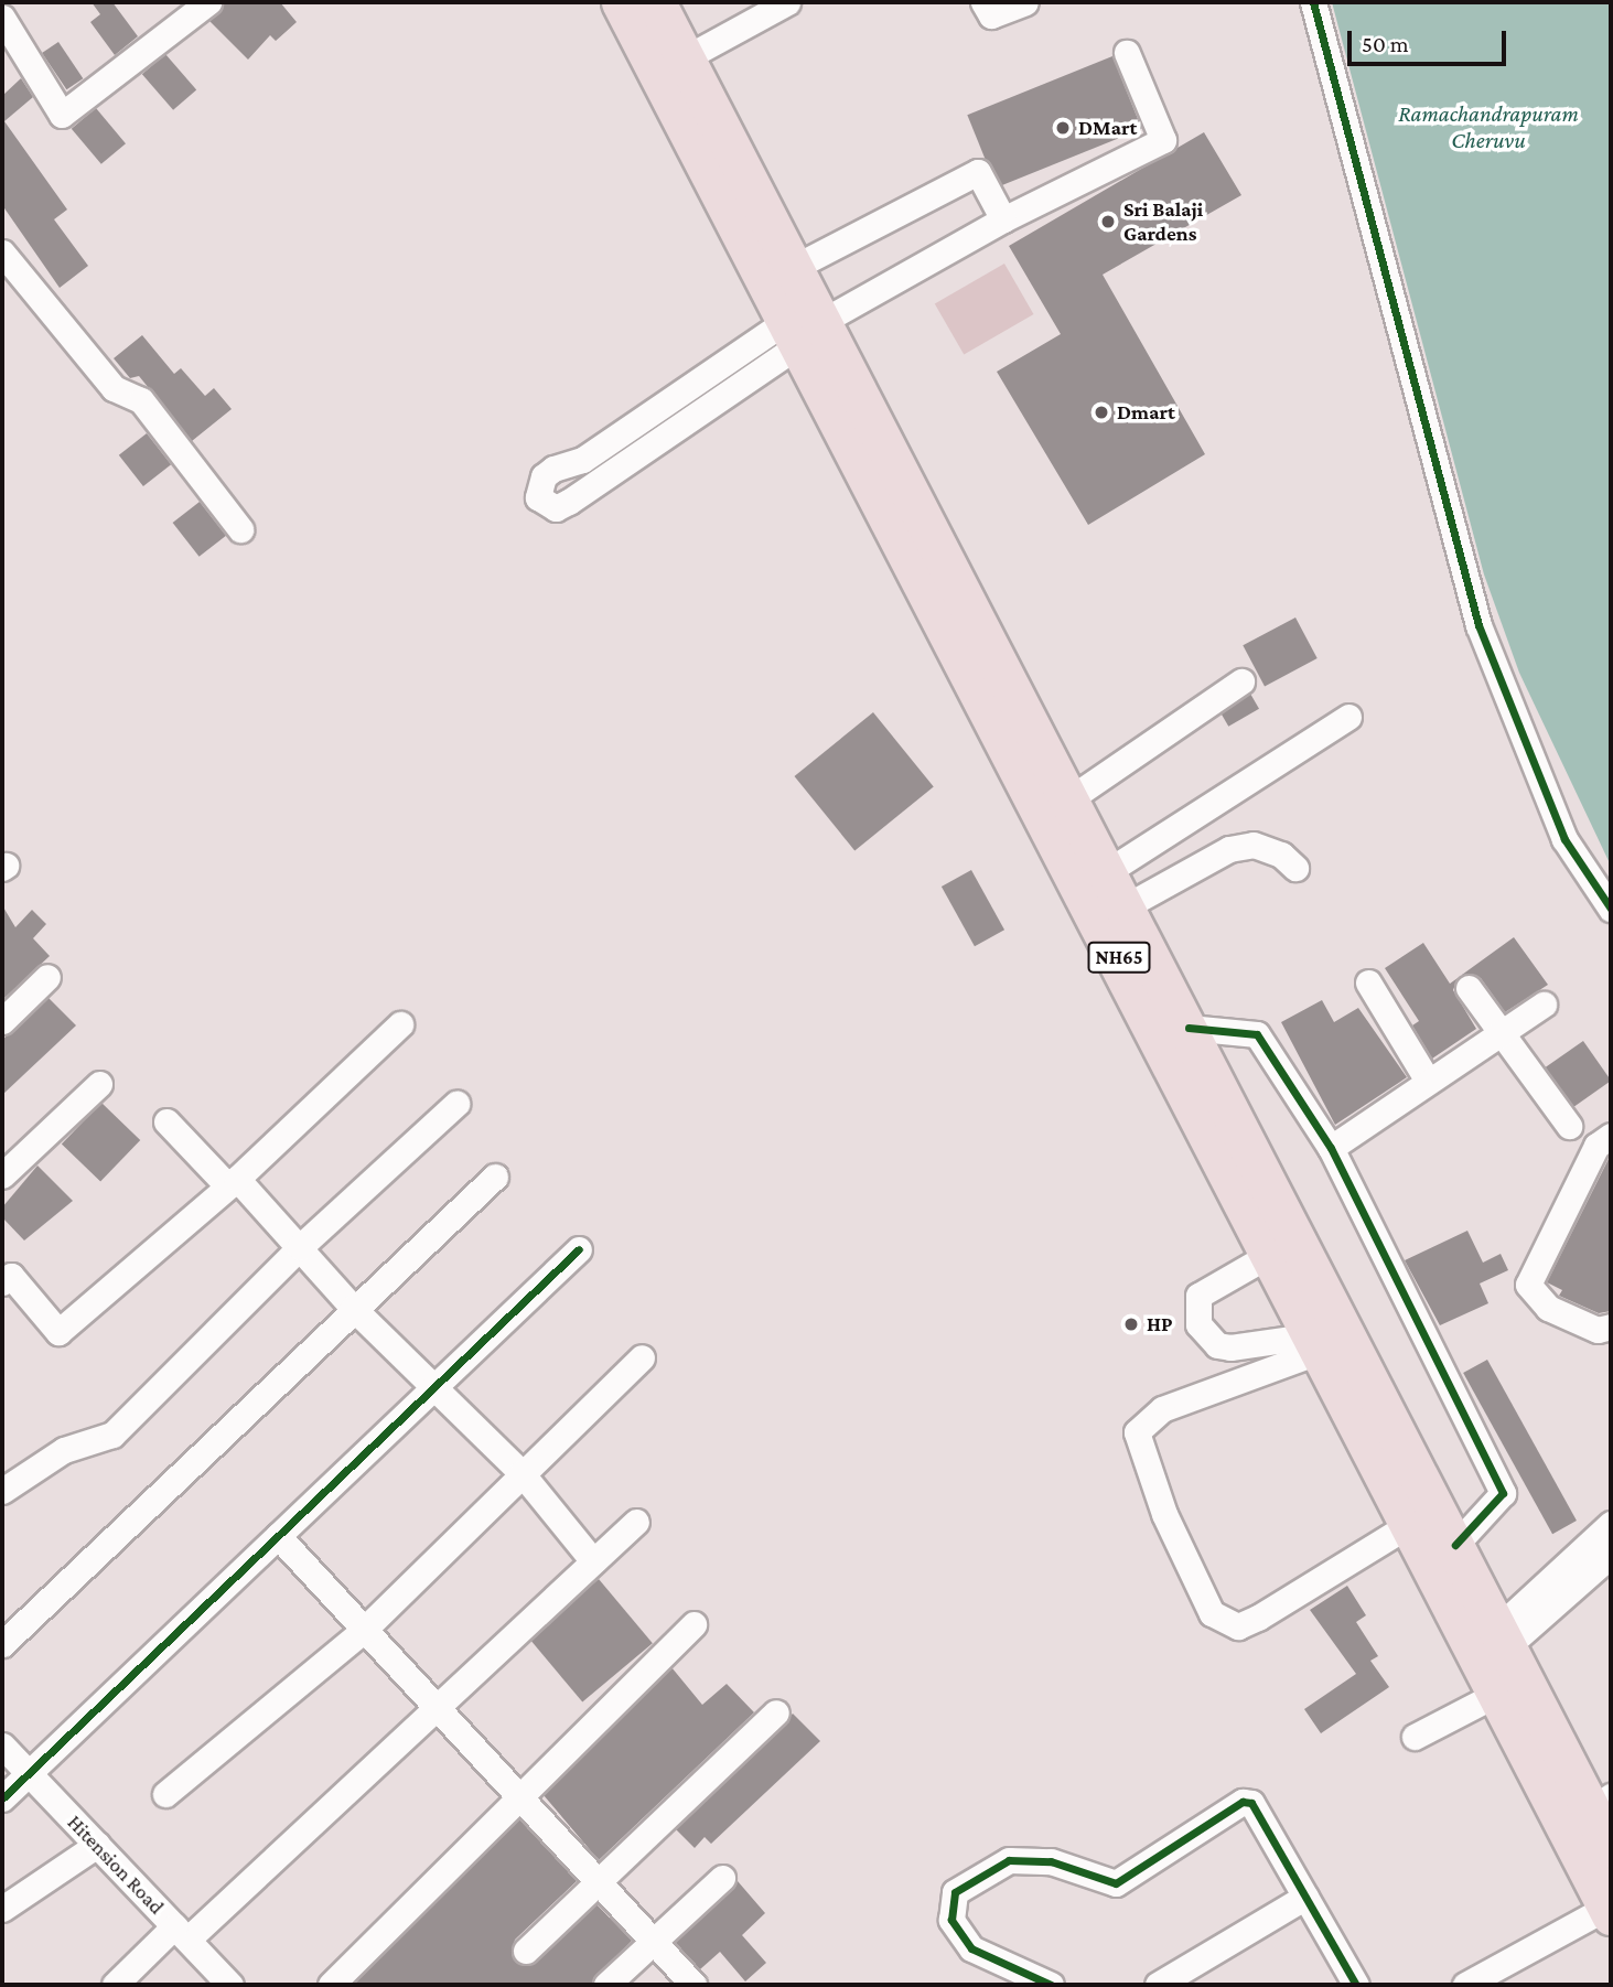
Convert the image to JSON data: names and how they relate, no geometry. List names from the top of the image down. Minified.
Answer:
{"streets":{"highway":["NH65"],"street":["Hitension Road"]},"water":["Ramachandrapuram Cheruvu"],"places":["DMart","Sri Balaji Gardens","Dmart","HP"],"scale_bar":"50 m"}
